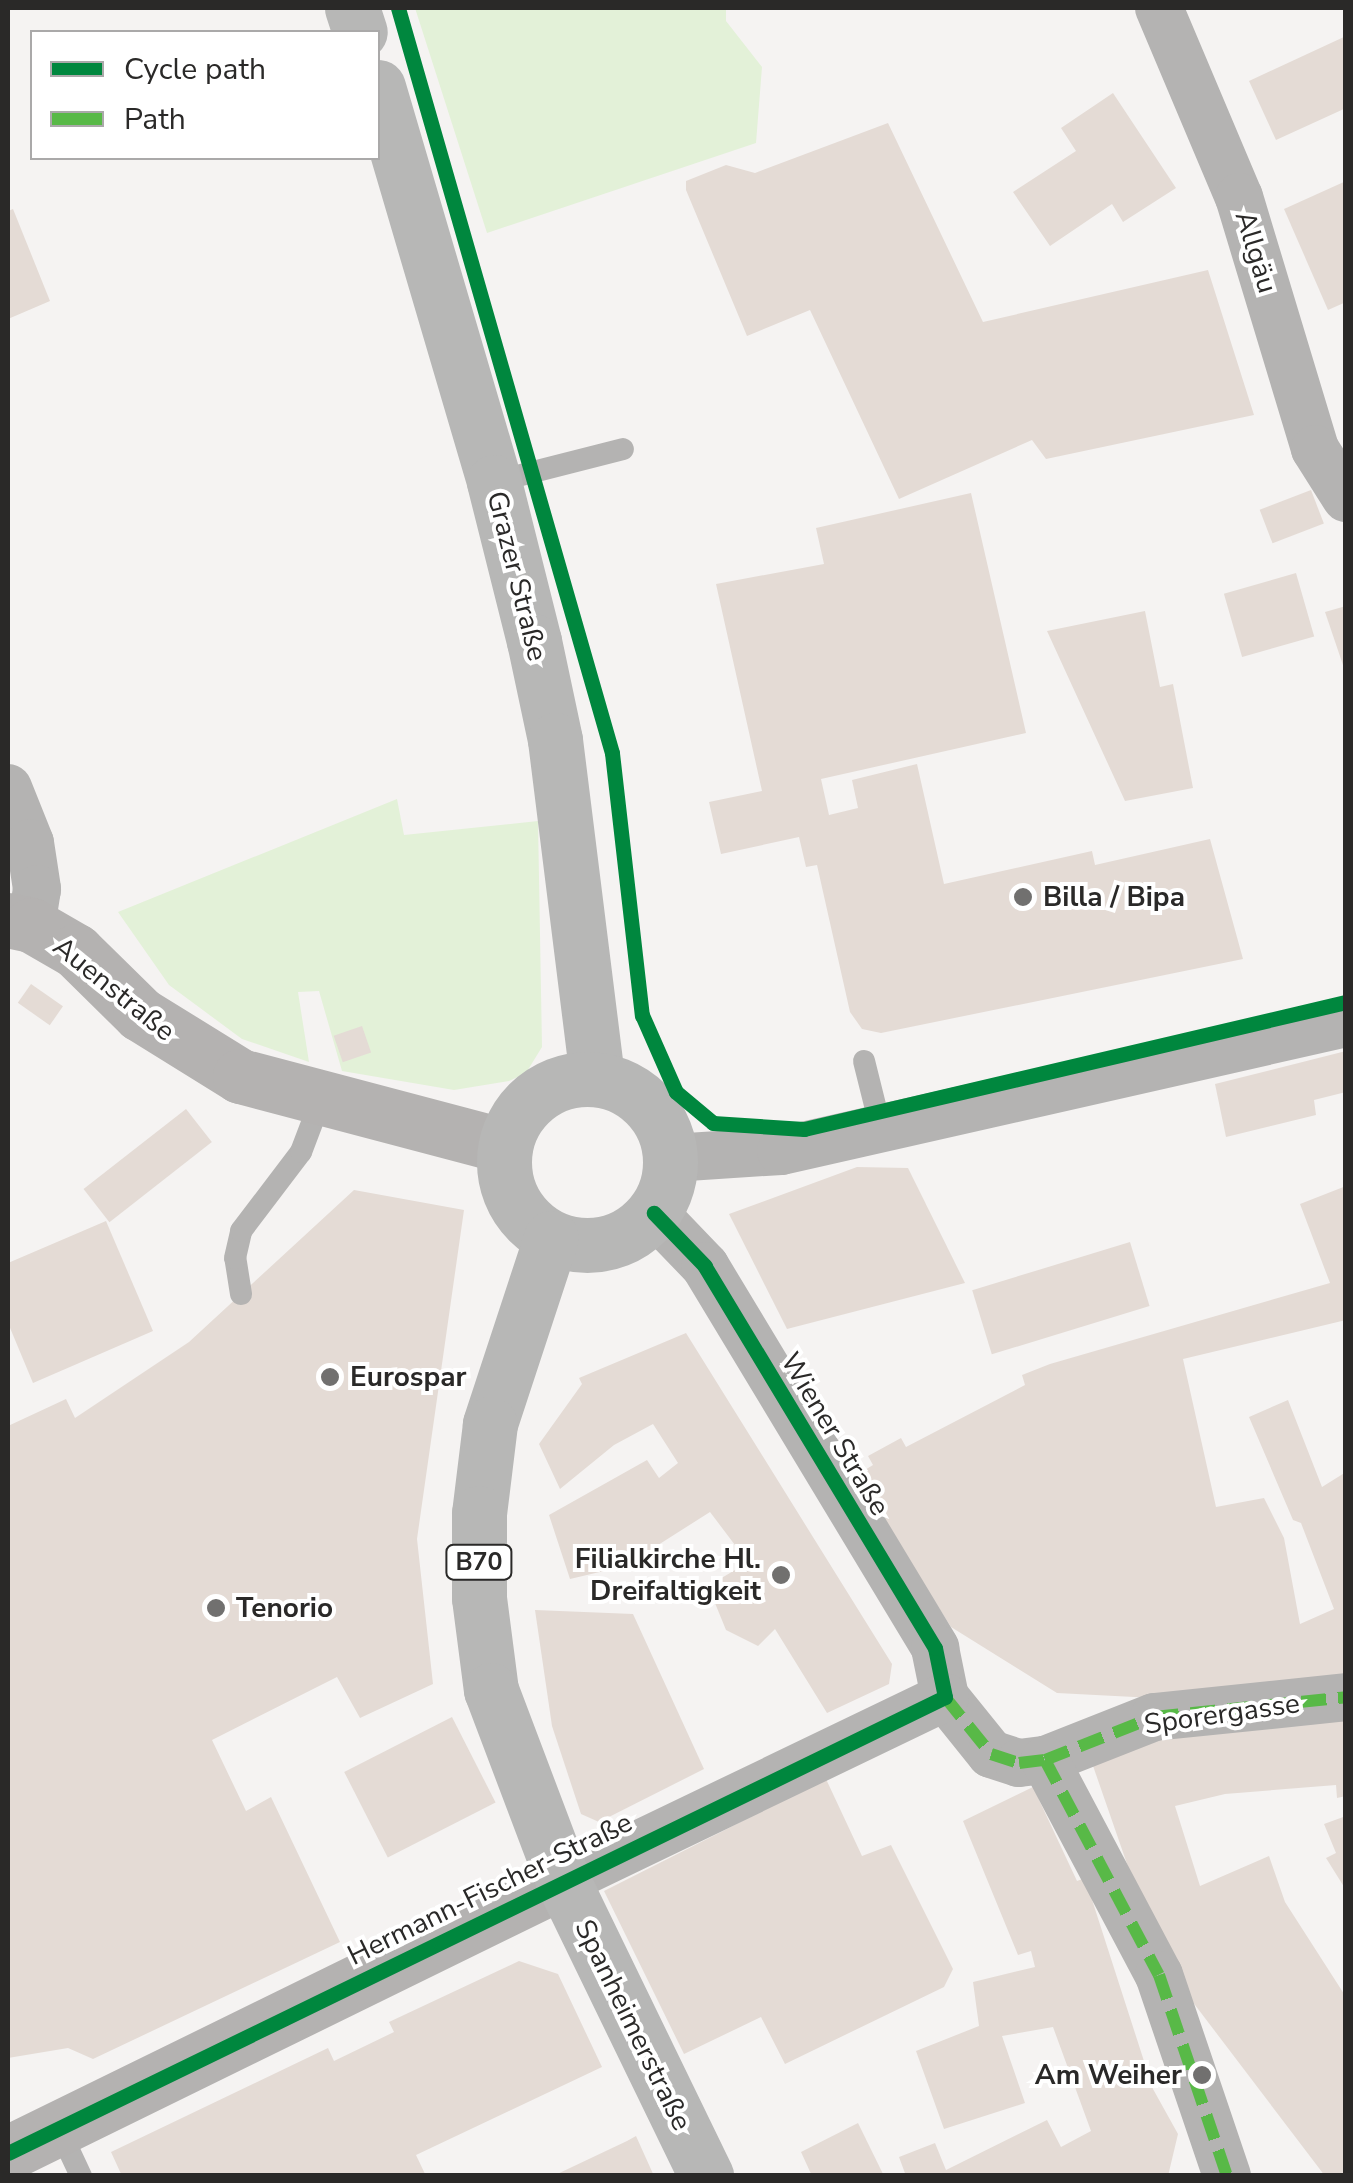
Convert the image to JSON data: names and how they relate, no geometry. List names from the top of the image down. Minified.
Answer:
{"streets":{"main road":["Grazer Straße","B70","Spanheimerstraße"],"street":["Allgäu","Auenstraße","Wiener Straße","Sporergasse","Hermann-Fischer-Straße"]},"crossings":[["Grazer Straße","Auenstraße"],["Grazer Straße","Wiener Straße"],["Grazer Straße","Spanheimerstraße"],["Auenstraße","Wiener Straße"],["Auenstraße","Spanheimerstraße"],["Wiener Straße","Sporergasse"],["Wiener Straße","Hermann-Fischer-Straße"],["Wiener Straße","Spanheimerstraße"],["Hermann-Fischer-Straße","Spanheimerstraße"]],"places":["Billa / Bipa","Eurospar","Filialkirche Hl. Dreifaltigkeit","Tenorio","Am Weiher"],"legend":["Cycle path","Path"]}
